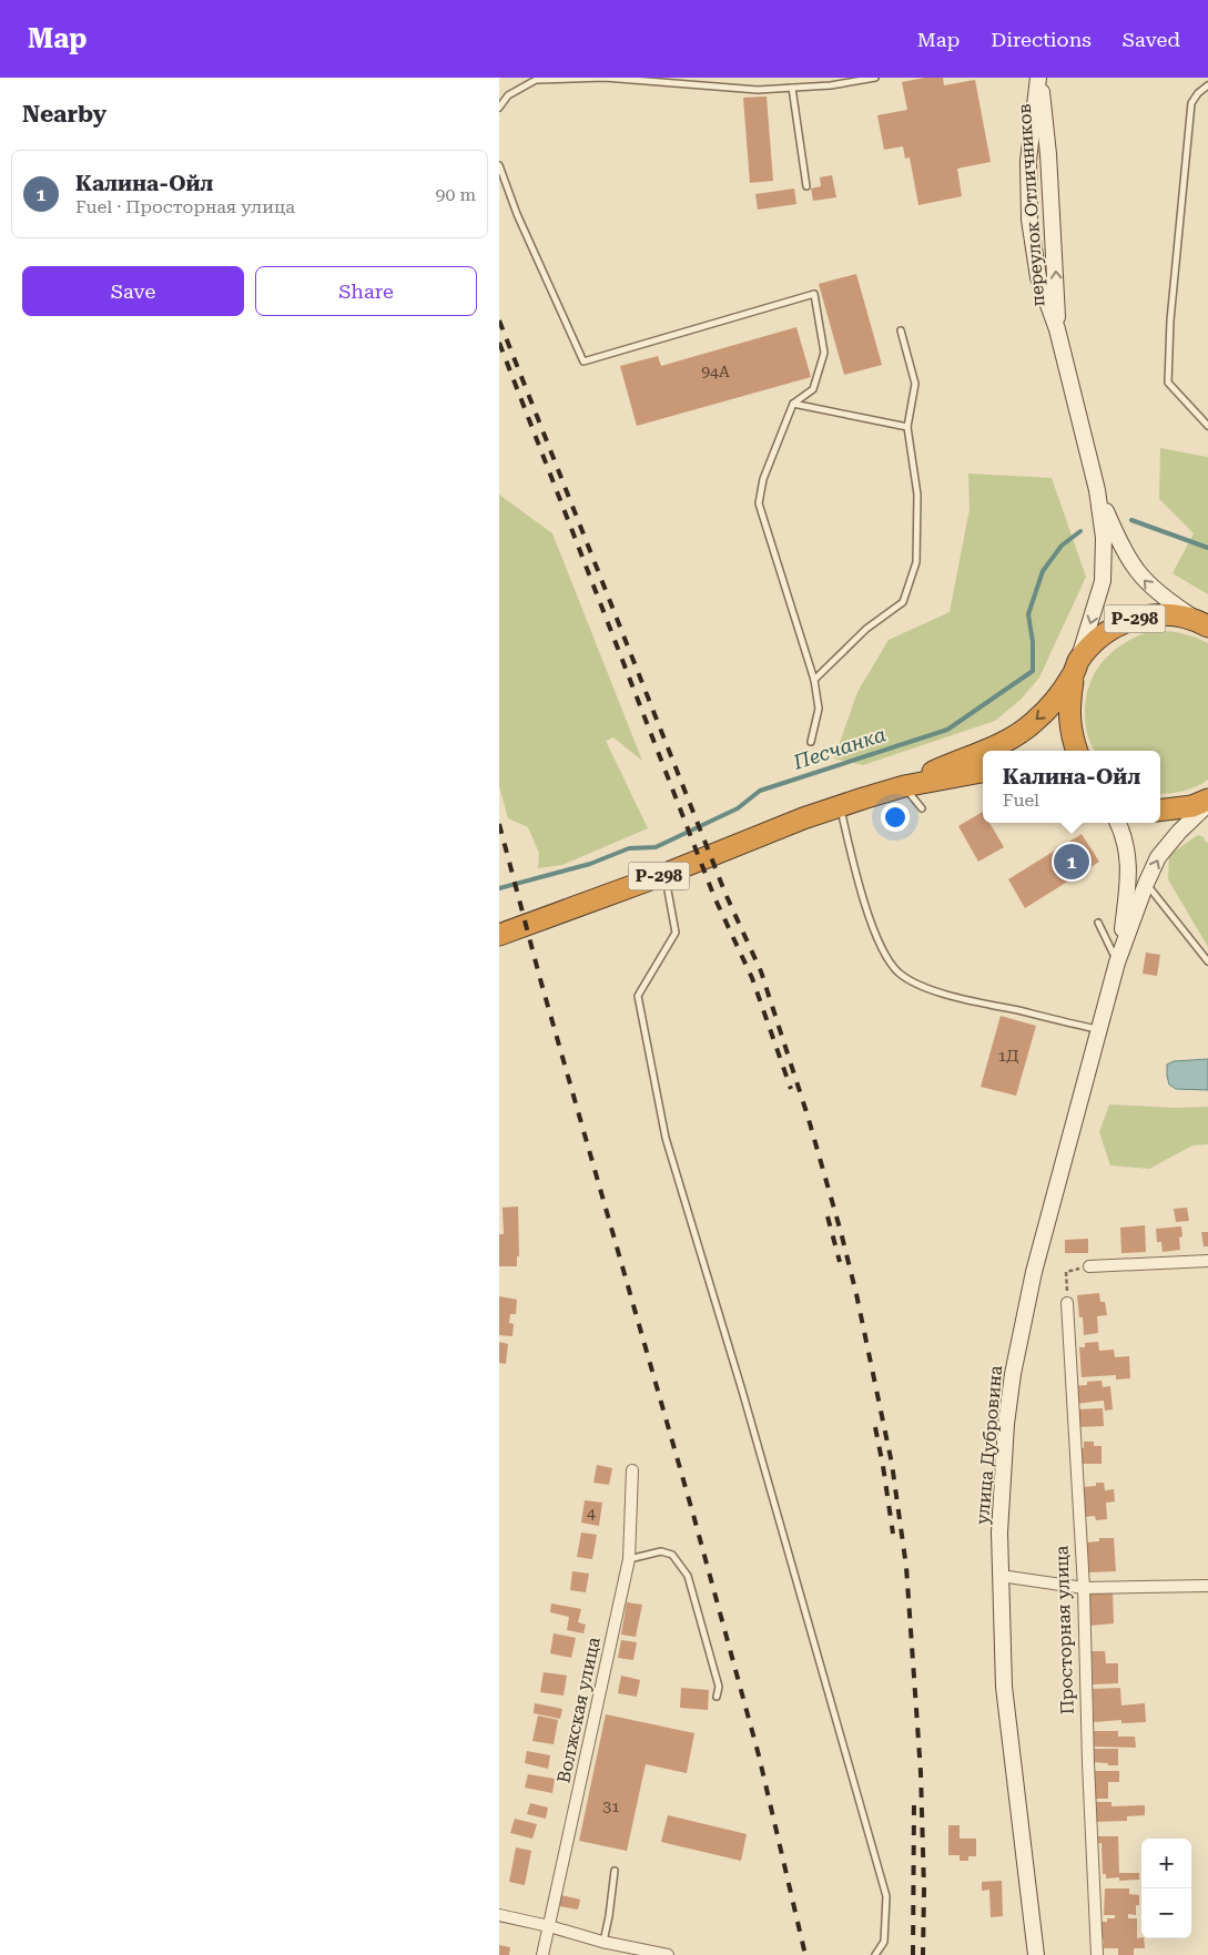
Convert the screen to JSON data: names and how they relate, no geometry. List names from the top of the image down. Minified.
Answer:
{"streets":{"highway":["Р-298"],"main road":["переулок Отличников","улица Дубровина"],"street":["Просторная улица","Волжская улица"]},"water":["Песчанка"],"house_numbers":["94А","1Д","4","31"],"page":{"header":"Map","nav":["Map","Directions","Saved"],"heading":"Nearby","list":[{"mark":"1","name":"Калина-Ойл","note":"Fuel · Просторная улица","value":"90 m"}],"buttons":["Save","Share"],"popup":["Калина-Ойл","Fuel"],"pins":"1","map_buttons":["+","−"]}}
